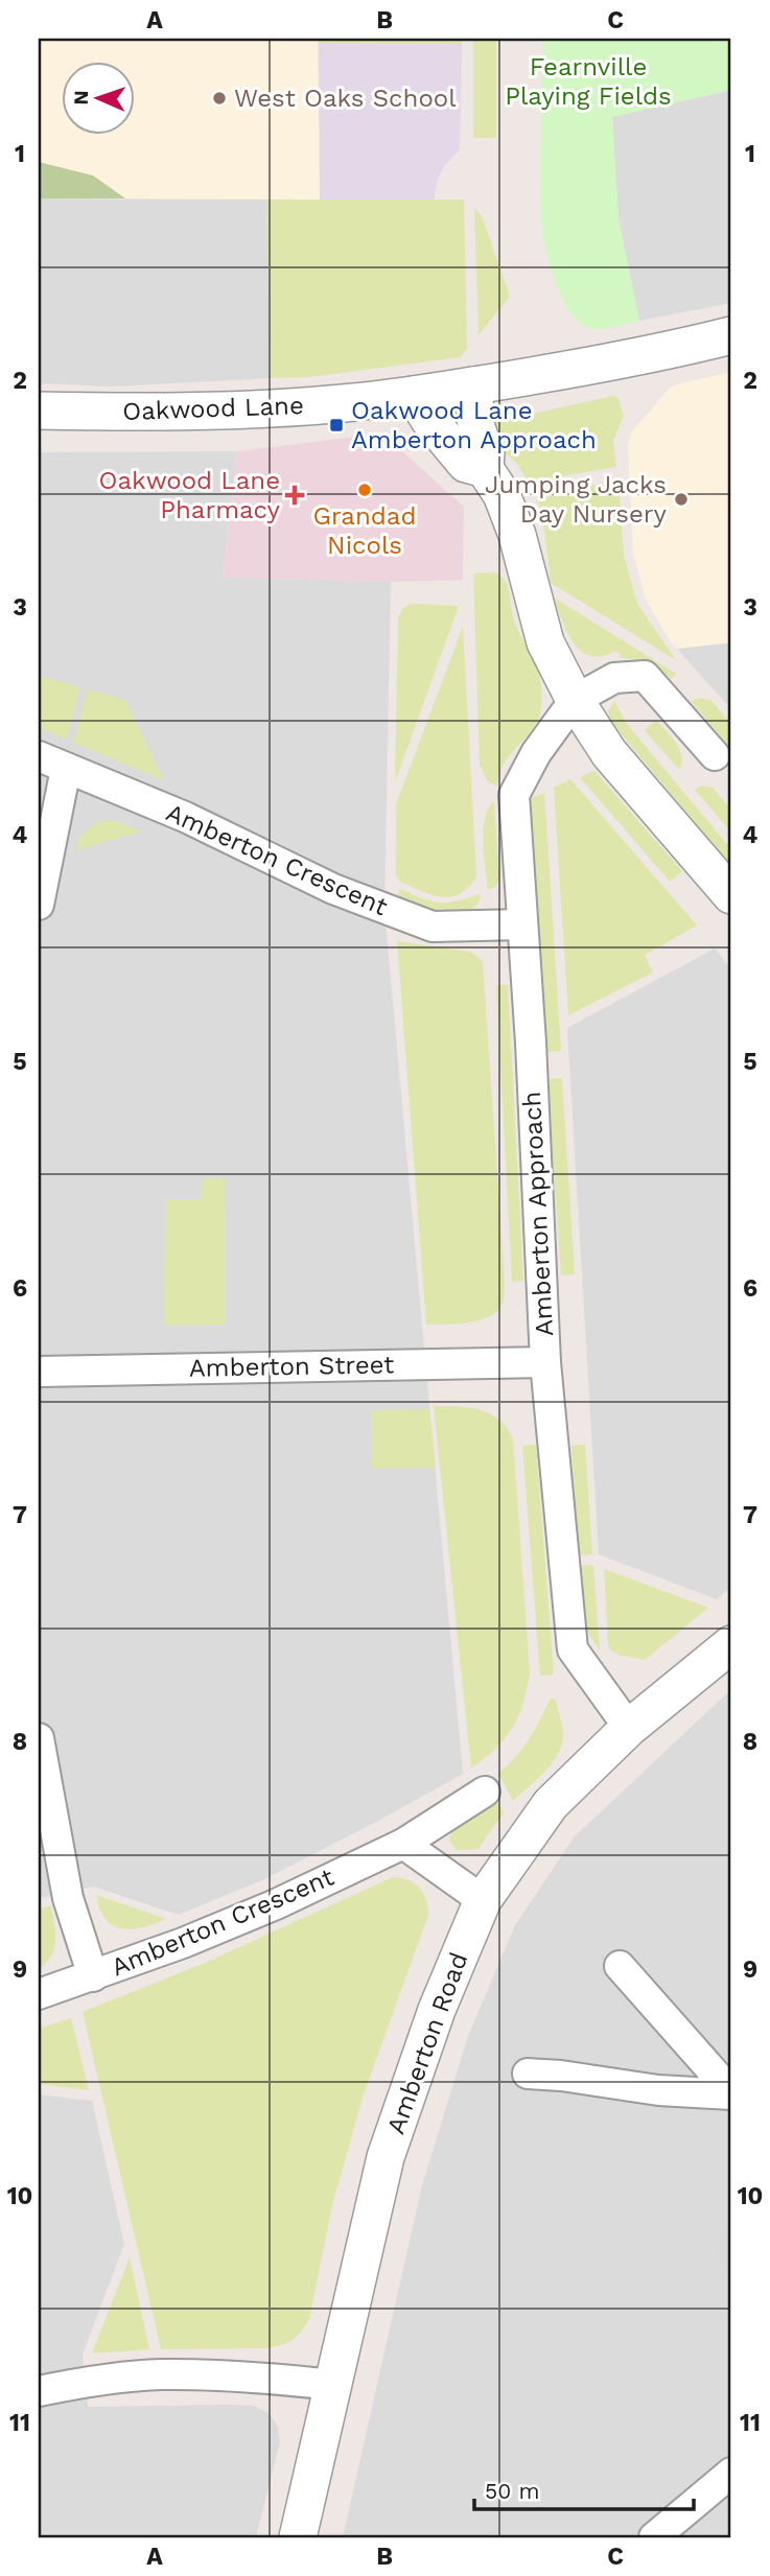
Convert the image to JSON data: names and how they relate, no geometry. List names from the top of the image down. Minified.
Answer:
{"streets":{"street":["Oakwood Lane","Amberton Crescent","Amberton Approach","Amberton Street","Amberton Road"]},"crossings":[["Amberton Crescent","Amberton Approach"],["Amberton Approach","Amberton Street"],["Amberton Approach","Amberton Road"]],"parks":["Fearnville Playing Fields"],"places":{"other":["West Oaks School","Grandad Nicols","Jumping Jacks Day Nursery"],"transit":["Oakwood Lane Amberton Approach"],"health":["Oakwood Lane Pharmacy"]},"scale_bar":"50 m","north":"left","grid":{"columns":["A","B","C"],"rows":["1","2","3","4","5","6","7","8","9","10","11"]}}
